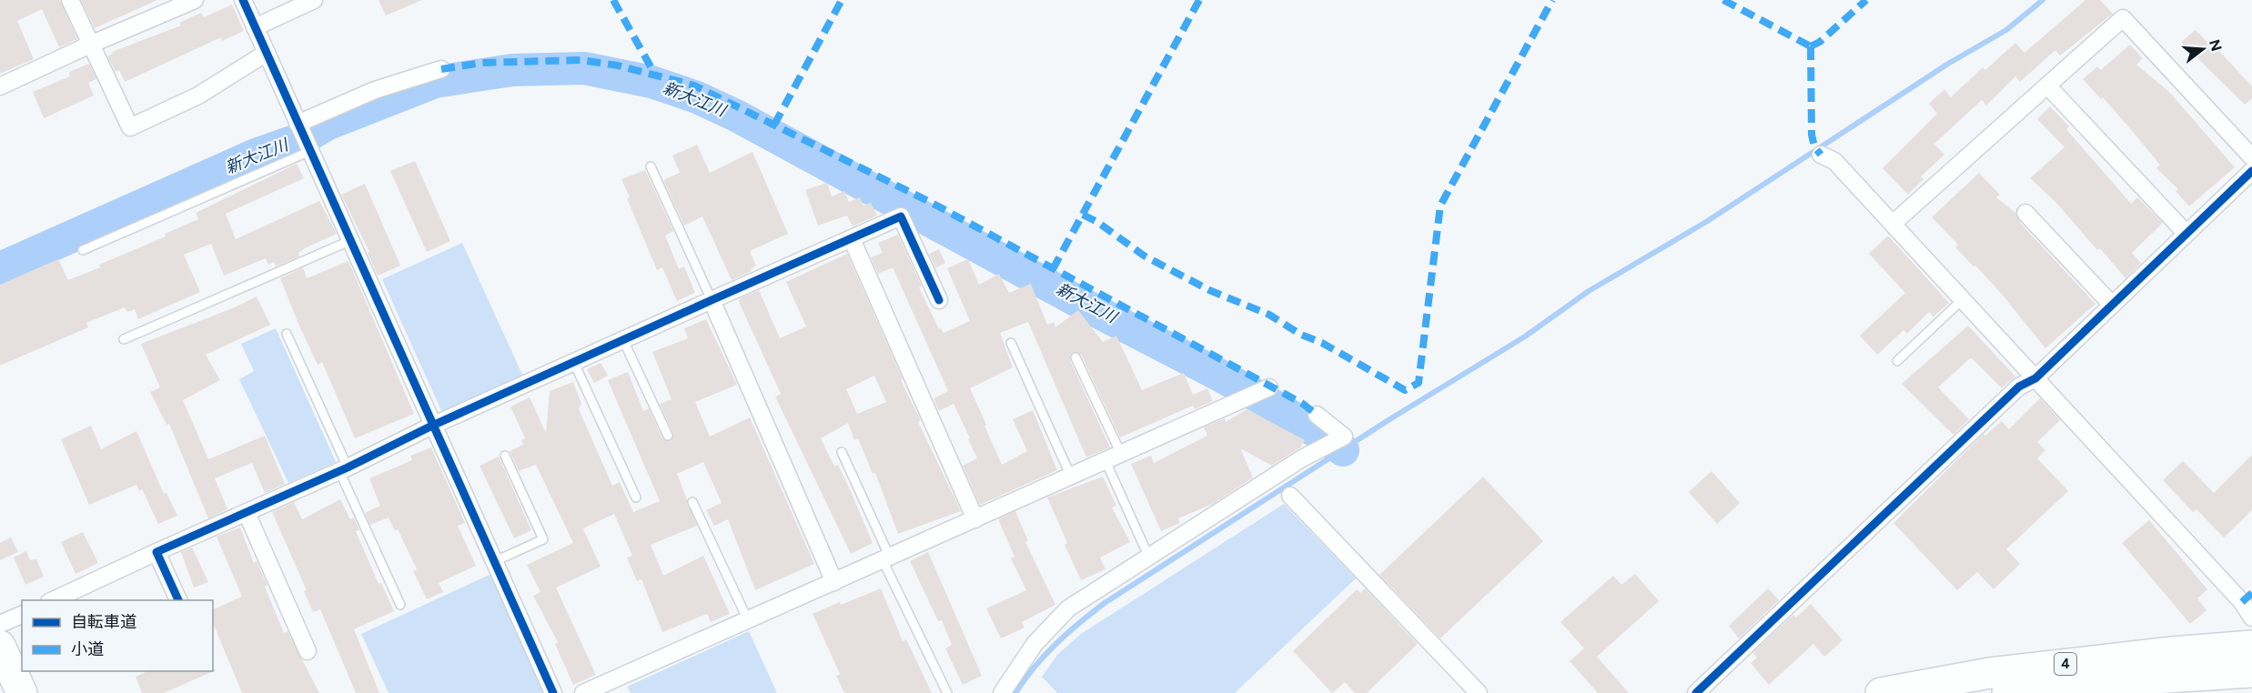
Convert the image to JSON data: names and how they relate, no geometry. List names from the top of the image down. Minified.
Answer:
{"streets":{"highway":["4"]},"water":["新大江川"],"legend":["自転車道","小道"],"north":"right"}
